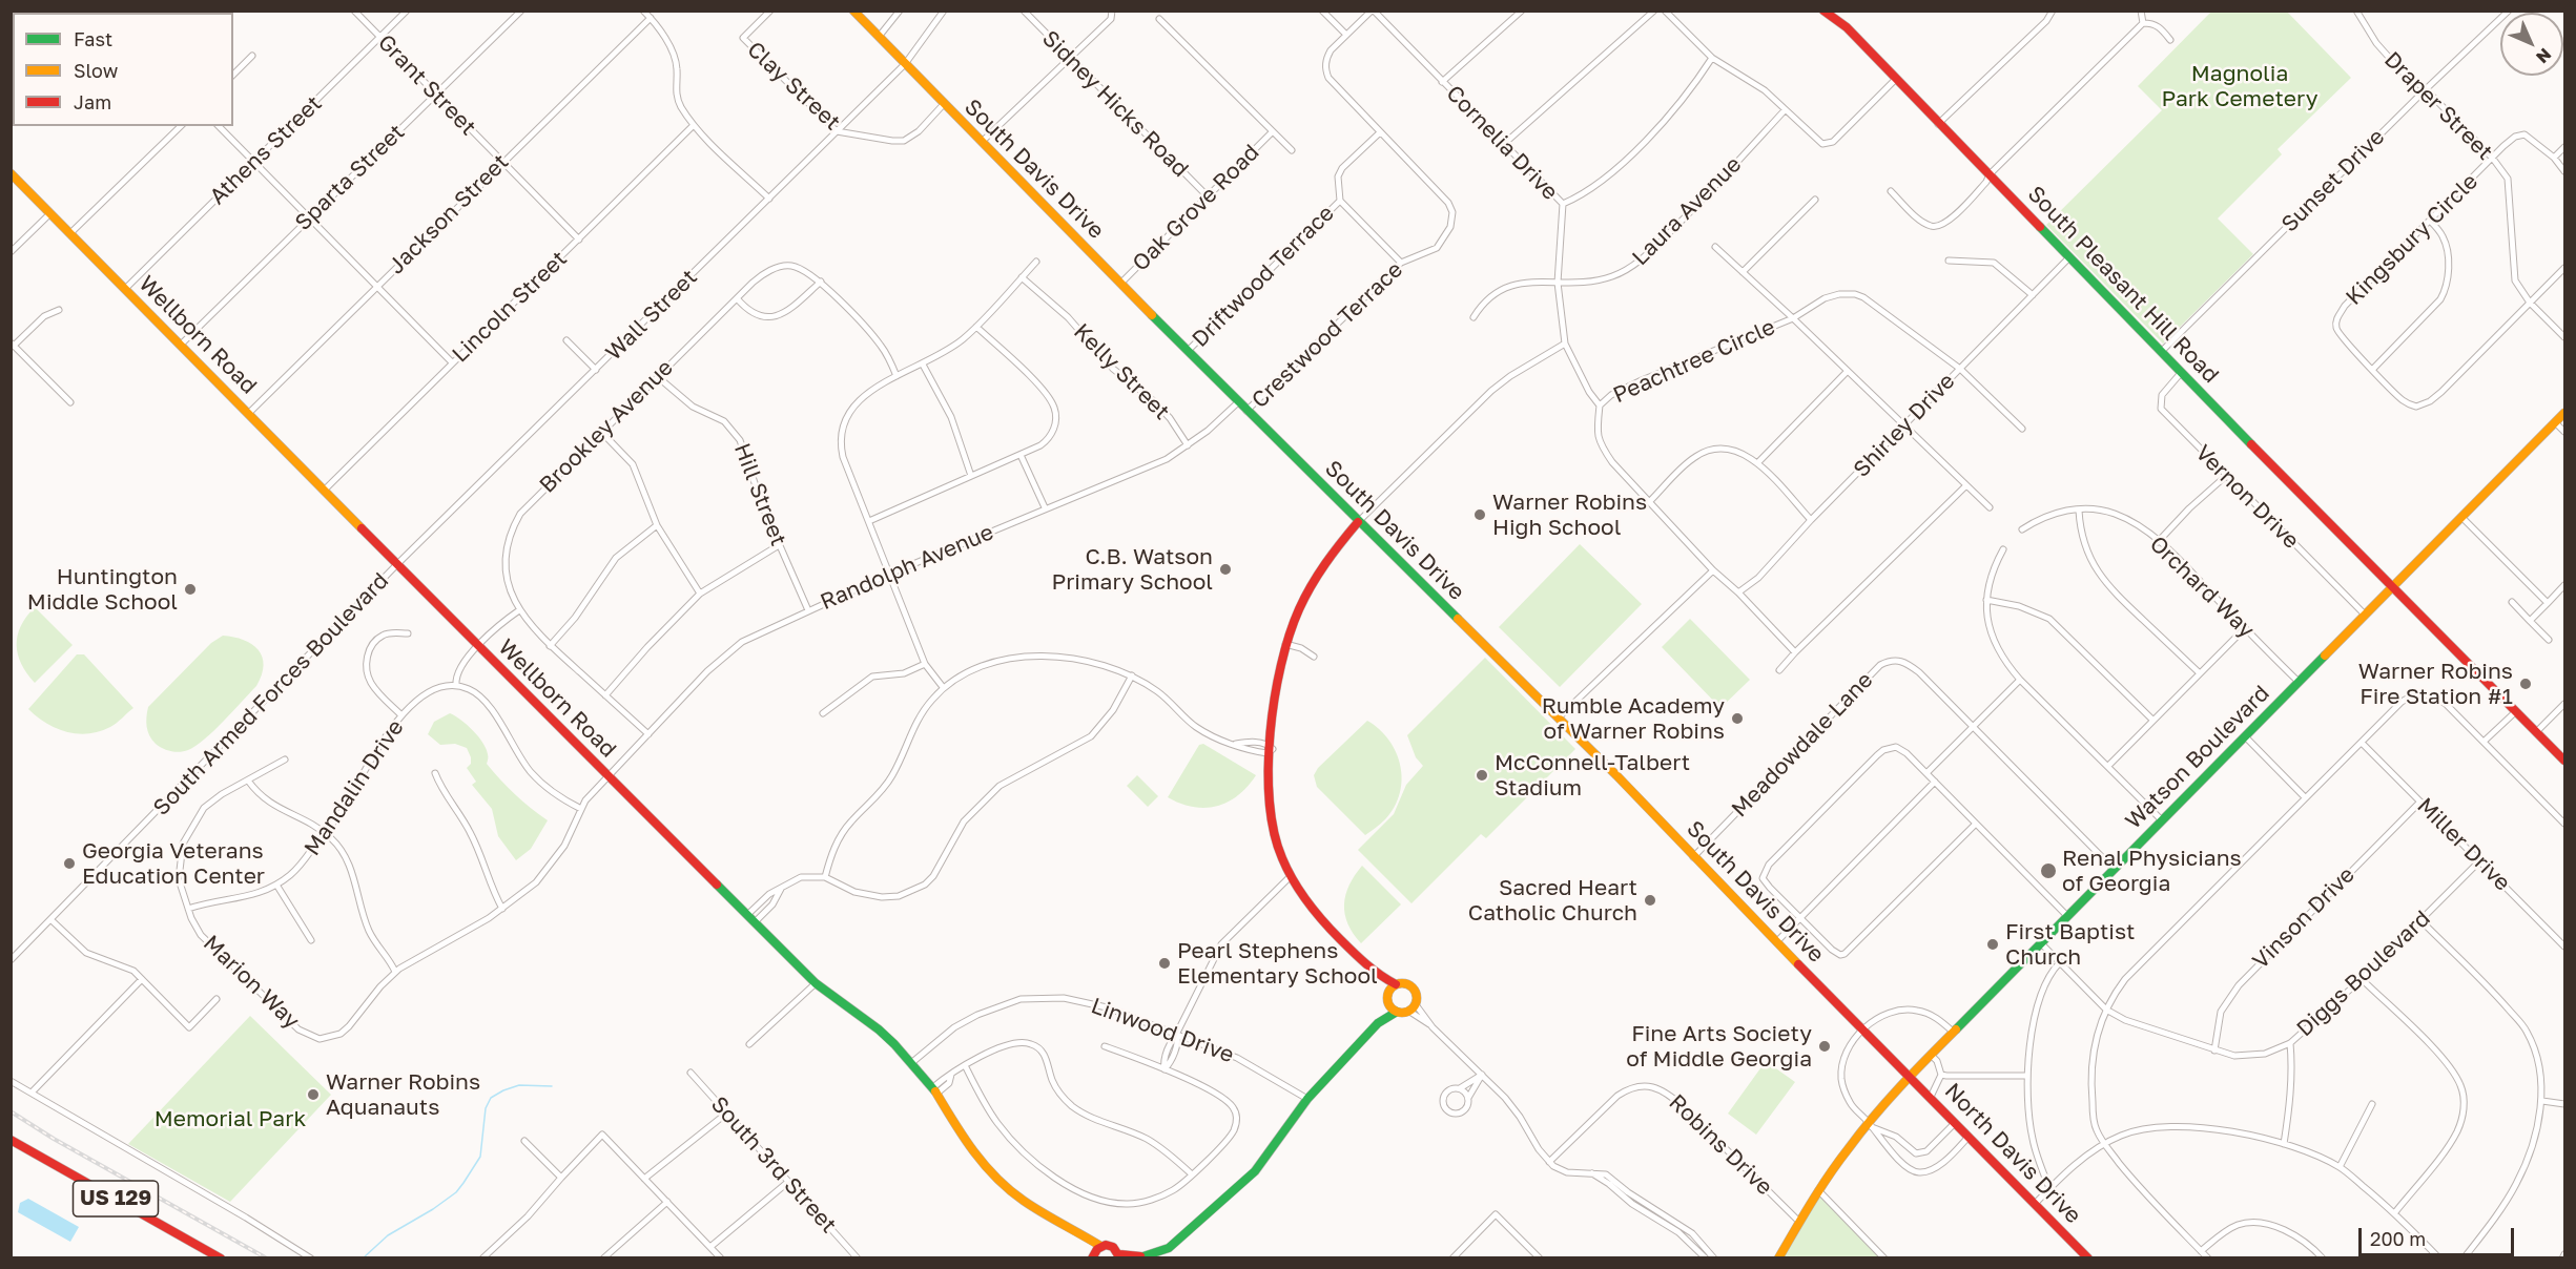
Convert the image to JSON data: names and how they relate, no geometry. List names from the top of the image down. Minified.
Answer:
{"streets":{"street":["Grant Street","Clay Street","Sidney Hicks Road","Draper Street","Cornelia Drive","Athens Street","South Davis Drive","Sparta Street","Sunset Drive","Oak Grove Road","Laura Avenue","Jackson Street","Kingsbury Circle","Driftwood Terrace","South Pleasant Hill Road","Lincoln Street","Wall Street","Wellborn Road","Crestwood Terrace","Peachtree Circle","Kelly Street","Shirley Drive","Brookley Avenue","Hill Street","Vernon Drive","Randolph Avenue","Orchard Way","South Armed Forces Boulevard","Meadowdale Lane","Watson Boulevard","Mandalin Drive","Miller Drive","Vinson Drive","Diggs Boulevard","Marion Way","Linwood Drive","Robins Drive","North Davis Drive","South 3rd Street","US 129"]},"crossings":[["Grant Street","Athens Street"],["Grant Street","Sparta Street"],["Grant Street","Jackson Street"],["Grant Street","Lincoln Street"],["Clay Street","South Davis Drive"],["Clay Street","Wall Street"],["Sidney Hicks Road","Oak Grove Road"],["Draper Street","Sunset Drive"],["Draper Street","Kingsbury Circle"],["Cornelia Drive","Laura Avenue"],["Cornelia Drive","Crestwood Terrace"],["Cornelia Drive","Peachtree Circle"],["Athens Street","Wellborn Road"],["South Davis Drive","Oak Grove Road"],["South Davis Drive","Driftwood Terrace"],["South Davis Drive","Wall Street"],["South Davis Drive","Crestwood Terrace"],["South Davis Drive","Randolph Avenue"],["South Davis Drive","Meadowdale Lane"],["South Davis Drive","Watson Boulevard"],["South Davis Drive","North Davis Drive"],["Sparta Street","Wellborn Road"],["Sunset Drive","South Pleasant Hill Road"],["Jackson Street","Wellborn Road"],["South Pleasant Hill Road","Shirley Drive"],["South Pleasant Hill Road","Vernon Drive"],["South Pleasant Hill Road","Watson Boulevard"],["Lincoln Street","Wellborn Road"],["Wall Street","Wellborn Road"],["Wall Street","South Armed Forces Boulevard"],["Wellborn Road","Randolph Avenue"],["Wellborn Road","South Armed Forces Boulevard"],["Wellborn Road","Marion Way"],["Wellborn Road","Linwood Drive"],["Peachtree Circle","Shirley Drive"],["Kelly Street","Randolph Avenue"],["Brookley Avenue","Hill Street"],["Brookley Avenue","Randolph Avenue"],["Hill Street","Randolph Avenue"],["Vernon Drive","Watson Boulevard"],["Randolph Avenue","Marion Way"],["Orchard Way","Watson Boulevard"],["Watson Boulevard","Diggs Boulevard"],["Watson Boulevard","Robins Drive"],["Watson Boulevard","North Davis Drive"],["Mandalin Drive","Marion Way"],["Miller Drive","Vinson Drive"],["Miller Drive","Diggs Boulevard"],["Vinson Drive","Diggs Boulevard"]],"parks":["Magnolia Park Cemetery","Memorial Park"],"places":["Warner Robins High School","C.B. Watson Primary School","Huntington Middle School","Warner Robins Fire Station #1","Rumble Academy of Warner Robins","McConnell-Talbert Stadium","Georgia Veterans Education Center","Renal Physicians of Georgia","Sacred Heart Catholic Church","First Baptist Church","Pearl Stephens Elementary School","Fine Arts Society of Middle Georgia","Warner Robins Aquanauts"],"legend":["Fast","Slow","Jam"],"scale_bar":"200 m","north":"bottom right"}
